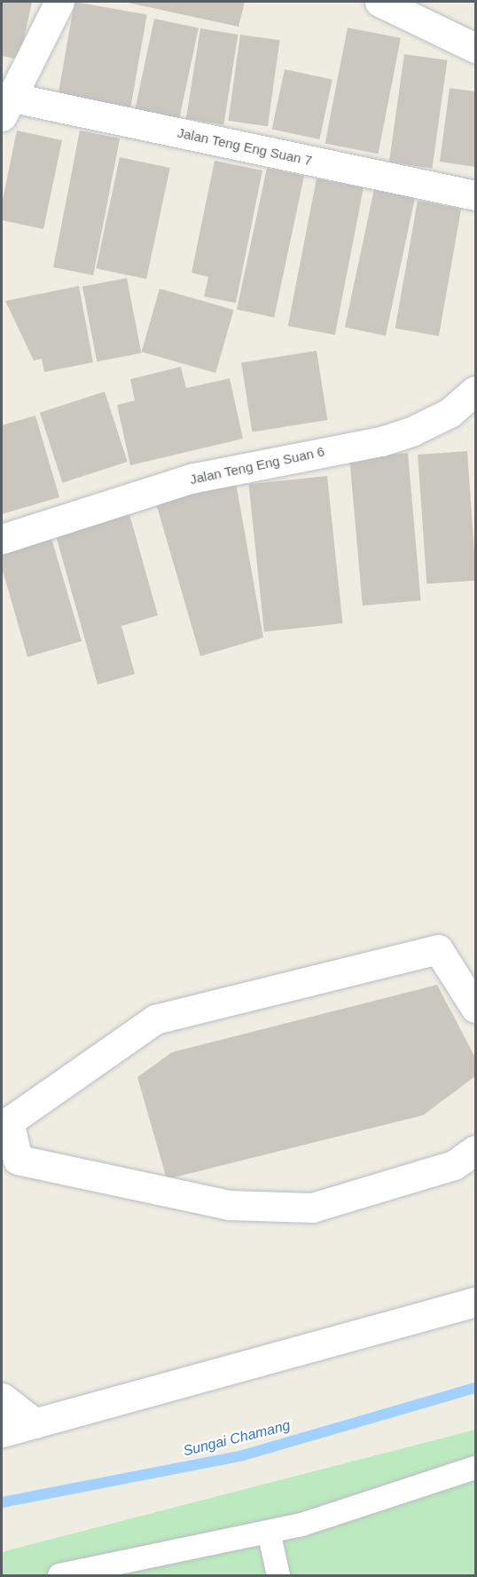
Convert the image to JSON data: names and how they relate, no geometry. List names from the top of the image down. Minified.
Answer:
{"streets":{"street":["Jalan Teng Eng Suan 7","Jalan Teng Eng Suan 6"]},"water":["Sungai Chamang"]}
